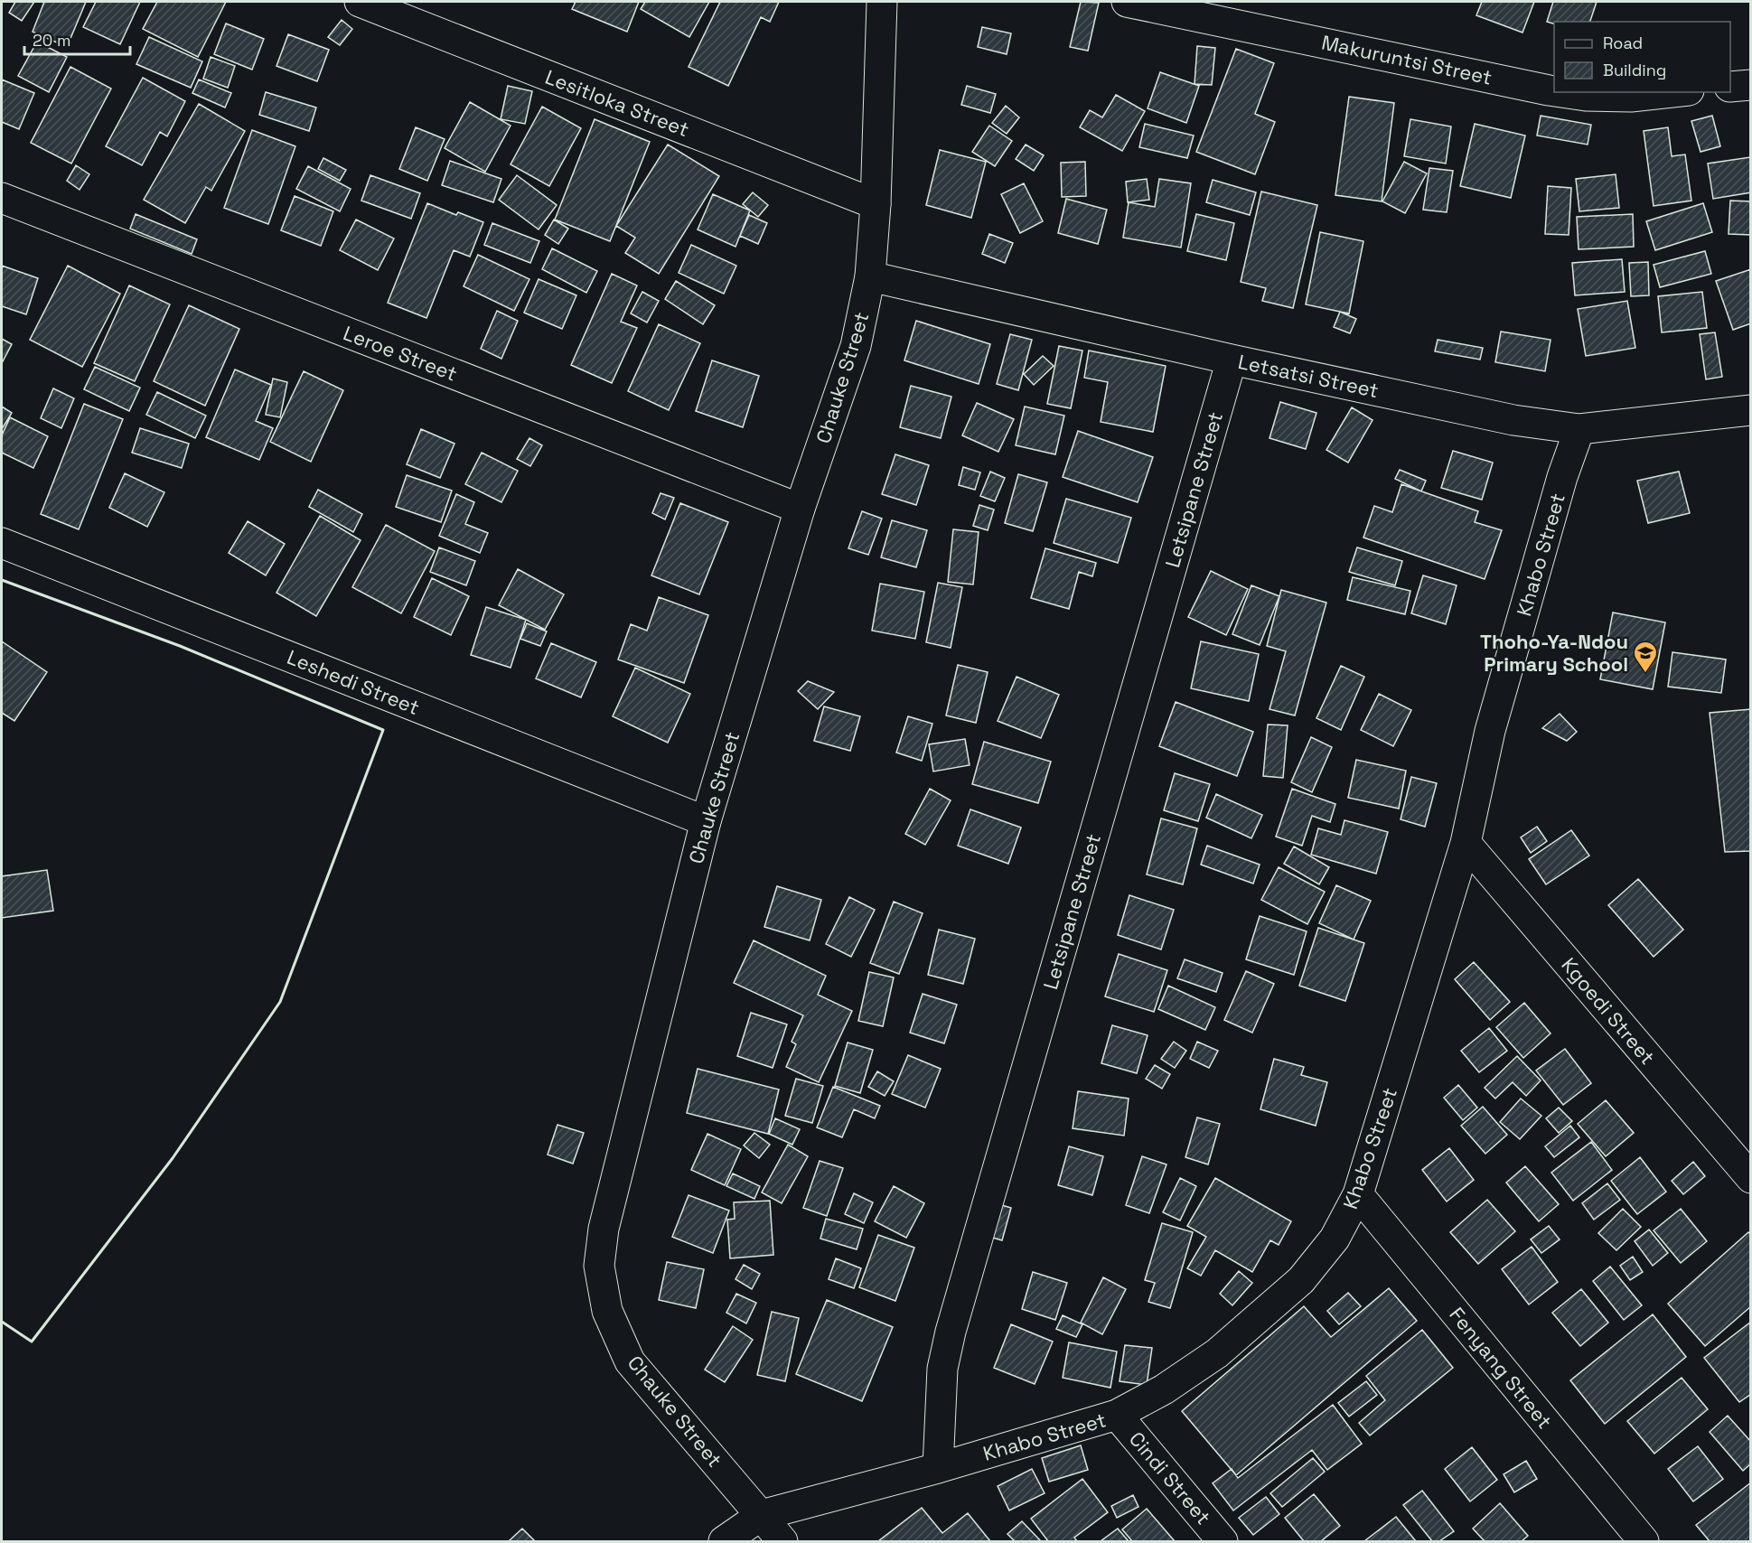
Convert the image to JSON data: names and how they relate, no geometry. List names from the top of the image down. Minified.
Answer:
{"streets":{"street":["Makuruntsi Street","Lesitloka Street","Leroe Street","Letsatsi Street","Chauke Street","Letsipane Street","Khabo Street","Leshedi Street","Kgoedi Street","Fenyang Street","Cindi Street"]},"crossings":[["Lesitloka Street","Chauke Street"],["Leroe Street","Chauke Street"],["Letsatsi Street","Chauke Street"],["Letsatsi Street","Letsipane Street"],["Letsatsi Street","Khabo Street"],["Chauke Street","Khabo Street"],["Chauke Street","Leshedi Street"],["Letsipane Street","Khabo Street"],["Khabo Street","Kgoedi Street"],["Khabo Street","Fenyang Street"],["Khabo Street","Cindi Street"]],"places":{"school or university":["Thoho-Ya-Ndou Primary School"]},"legend":["Road","Building"],"scale_bar":"20 m"}
